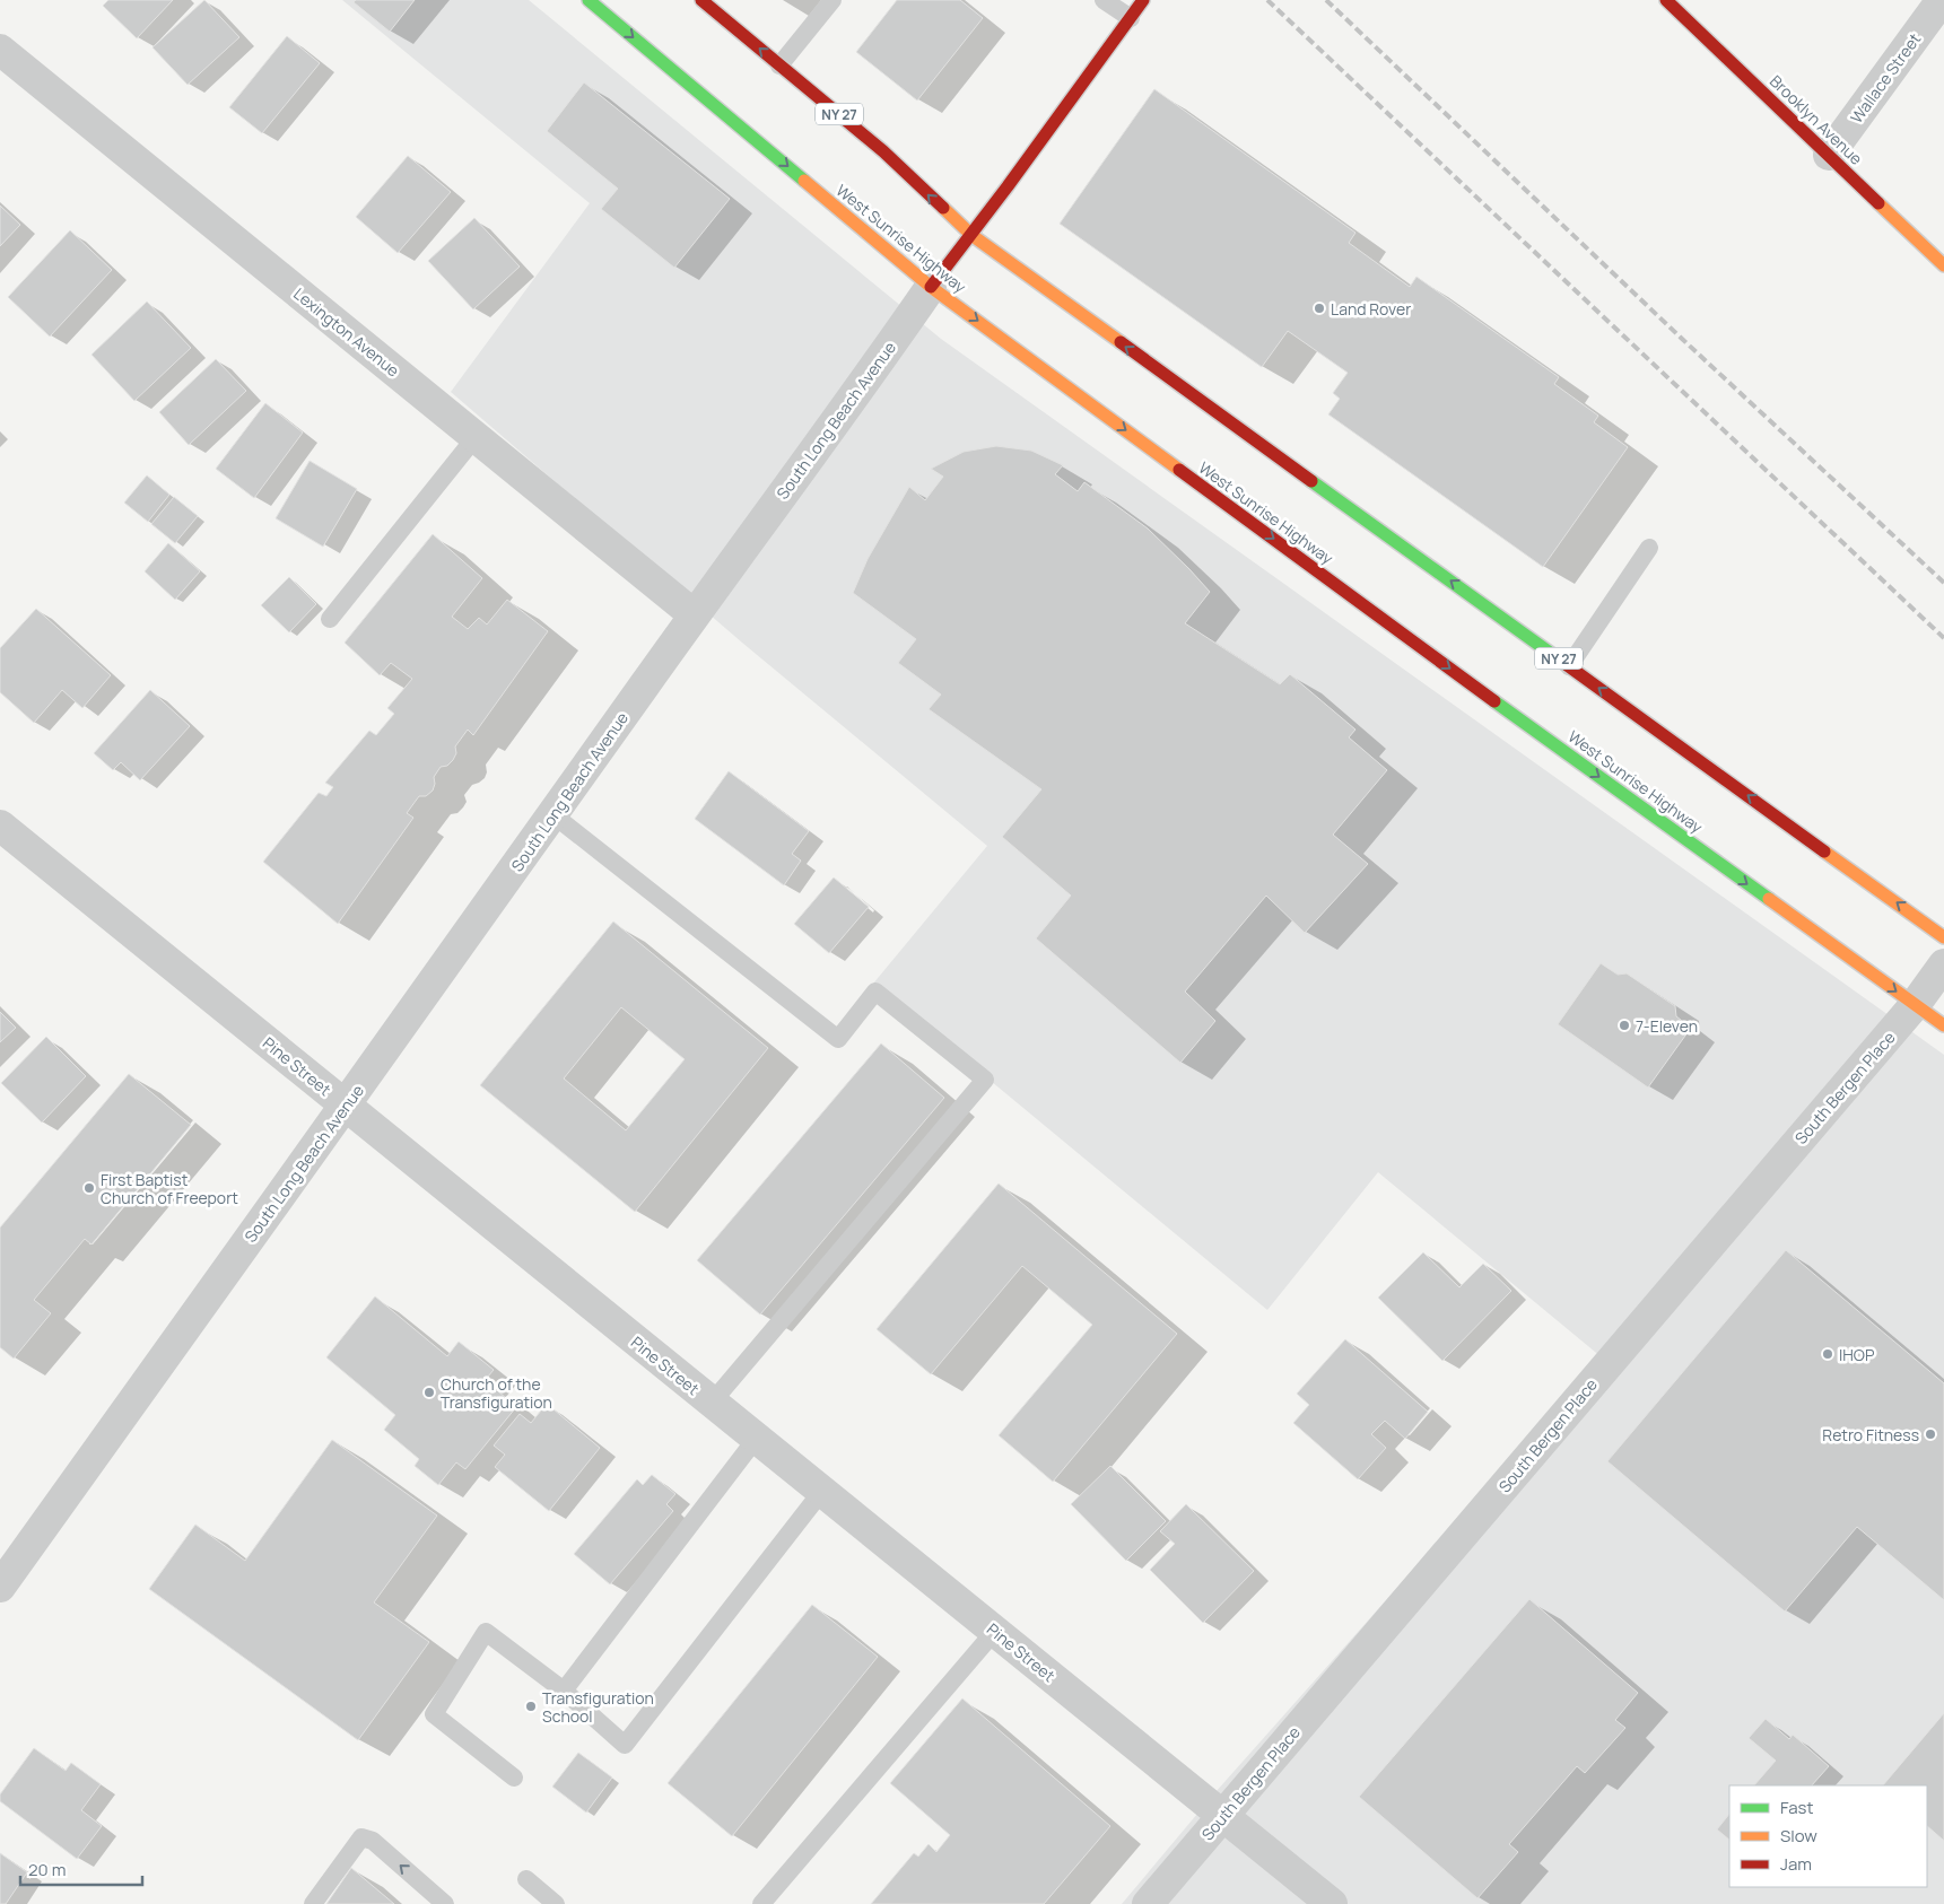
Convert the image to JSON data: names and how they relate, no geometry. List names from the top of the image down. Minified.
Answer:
{"streets":{"main road":["NY 27","Brooklyn Avenue","West Sunrise Highway","South Long Beach Avenue"],"street":["Wallace Street","Lexington Avenue","Pine Street","South Bergen Place"]},"crossings":[["Wallace Street","Brooklyn Avenue"],["NY 27","South Long Beach Avenue"],["West Sunrise Highway","South Long Beach Avenue"],["West Sunrise Highway","South Bergen Place"],["Lexington Avenue","South Long Beach Avenue"],["South Long Beach Avenue","Pine Street"],["Pine Street","South Bergen Place"]],"places":["Land Rover","7-Eleven","First Baptist Church of Freeport","IHOP","Church of the Transfiguration","Retro Fitness","Transfiguration School"],"legend":["Fast","Slow","Jam"],"scale_bar":"20 m"}
